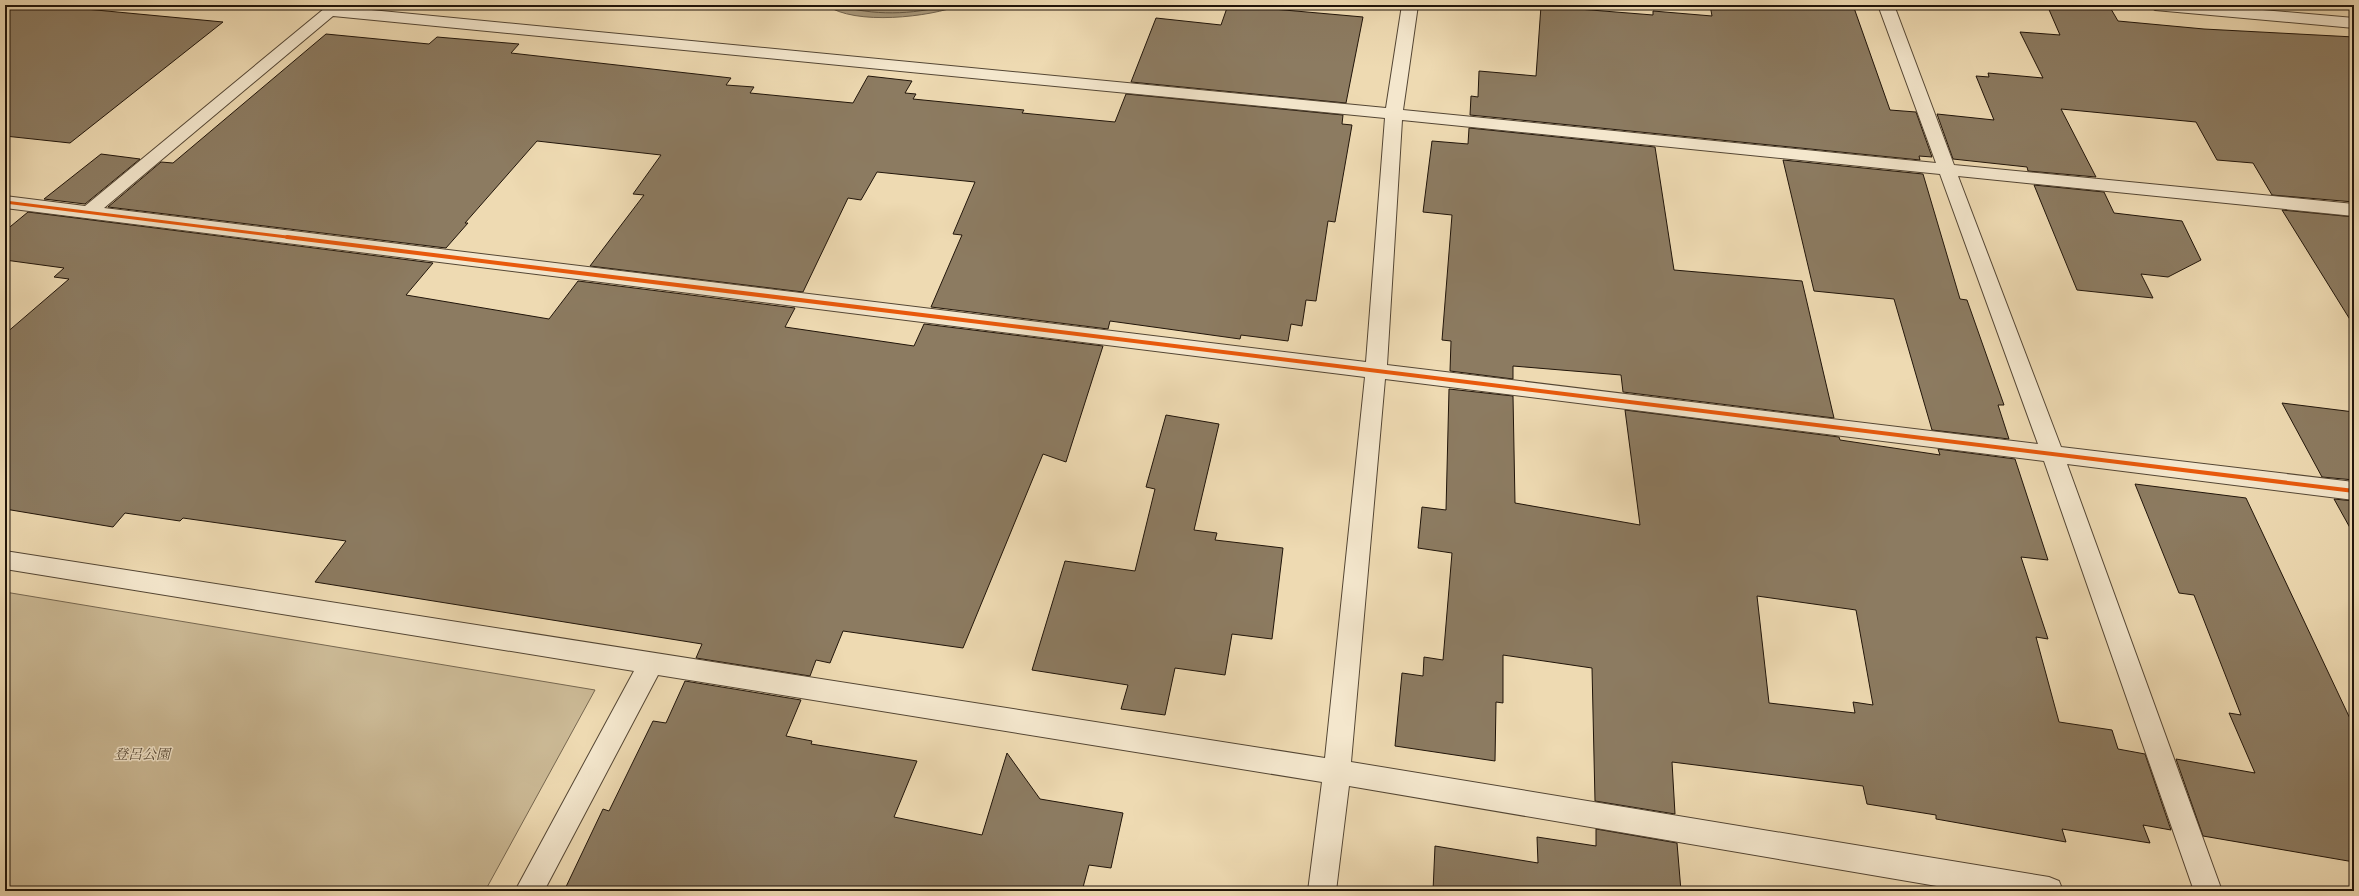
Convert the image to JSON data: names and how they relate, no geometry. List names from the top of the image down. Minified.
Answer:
{"parks":["登呂公園"]}
